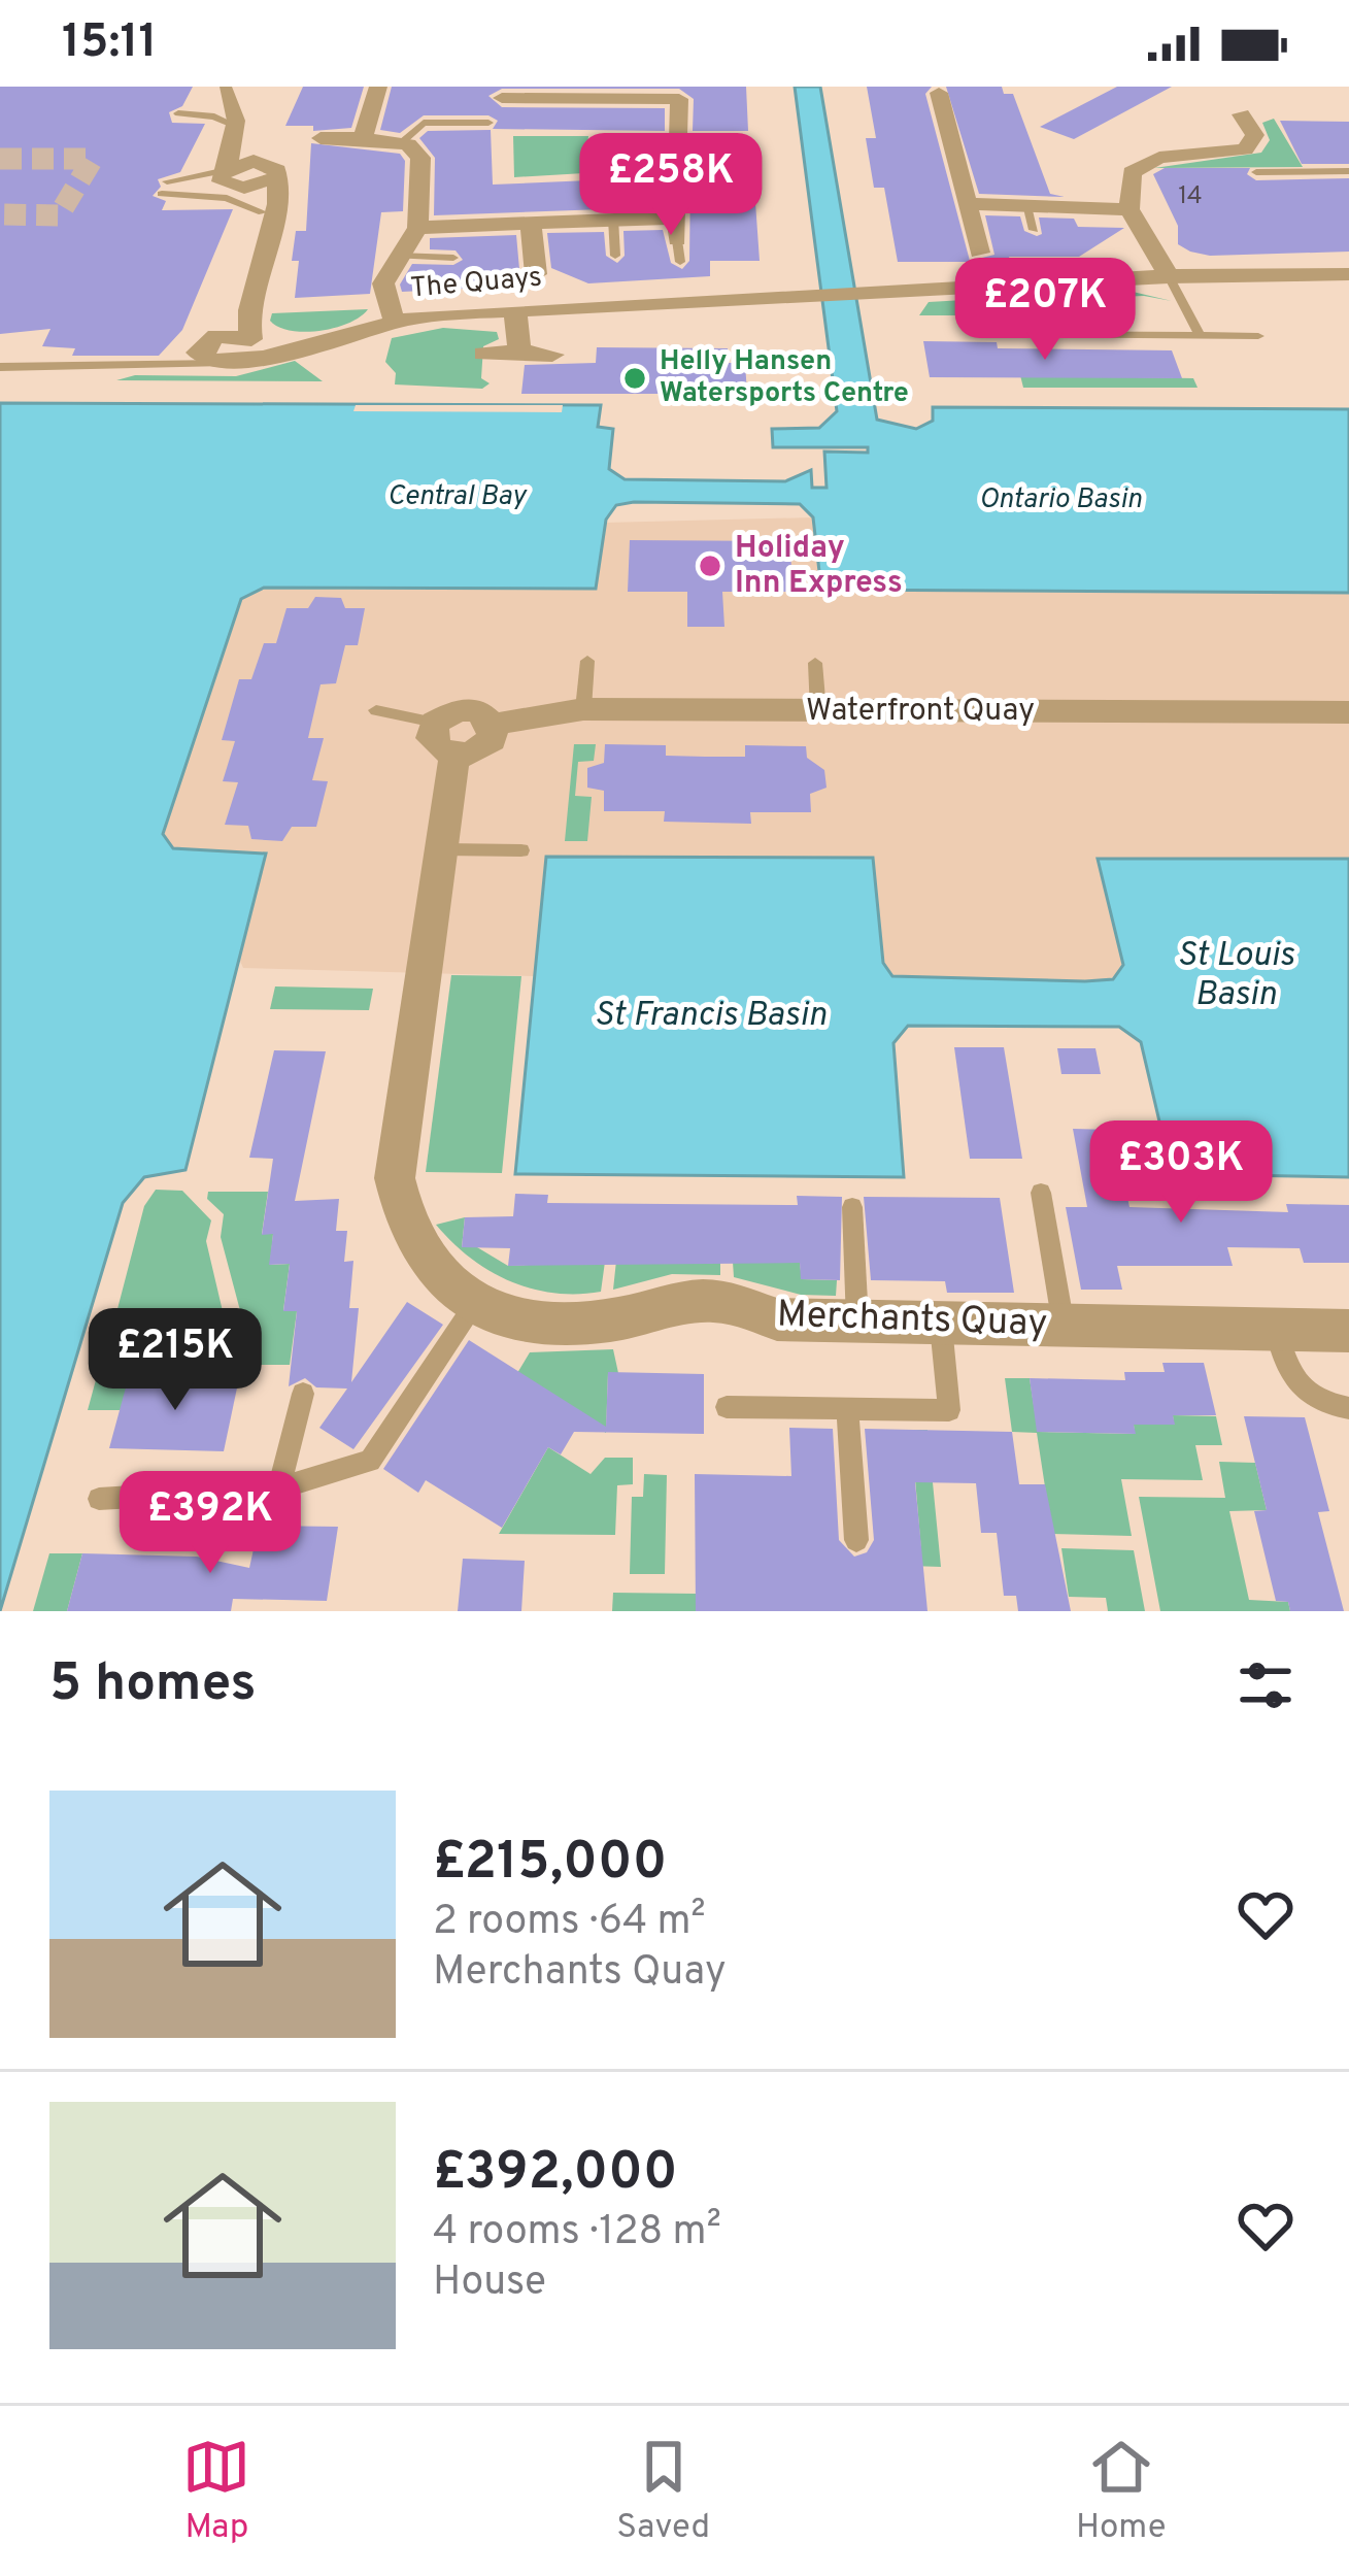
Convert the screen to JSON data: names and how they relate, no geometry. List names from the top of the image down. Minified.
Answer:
{"streets":{"street":["The Quays","Waterfront Quay","Merchants Quay"]},"crossings":[["Waterfront Quay","Merchants Quay"]],"water":["Central Bay","Ontario Basin","St Louis Basin","St Francis Basin"],"places":["Helly Hansen Watersports Centre","Holiday Inn Express"],"house_numbers":["14"],"page":{"status":"15:11","price":["£258K","£207K","£303K","£215K","£392K"],"heading":"5 homes","list":[{"name":"£215,000","note":"2 rooms · 64 m² · Merchants Quay"},{"name":"£392,000","note":"4 rooms · 128 m² · House"}],"tabs":["Map","Saved","Home"]}}
